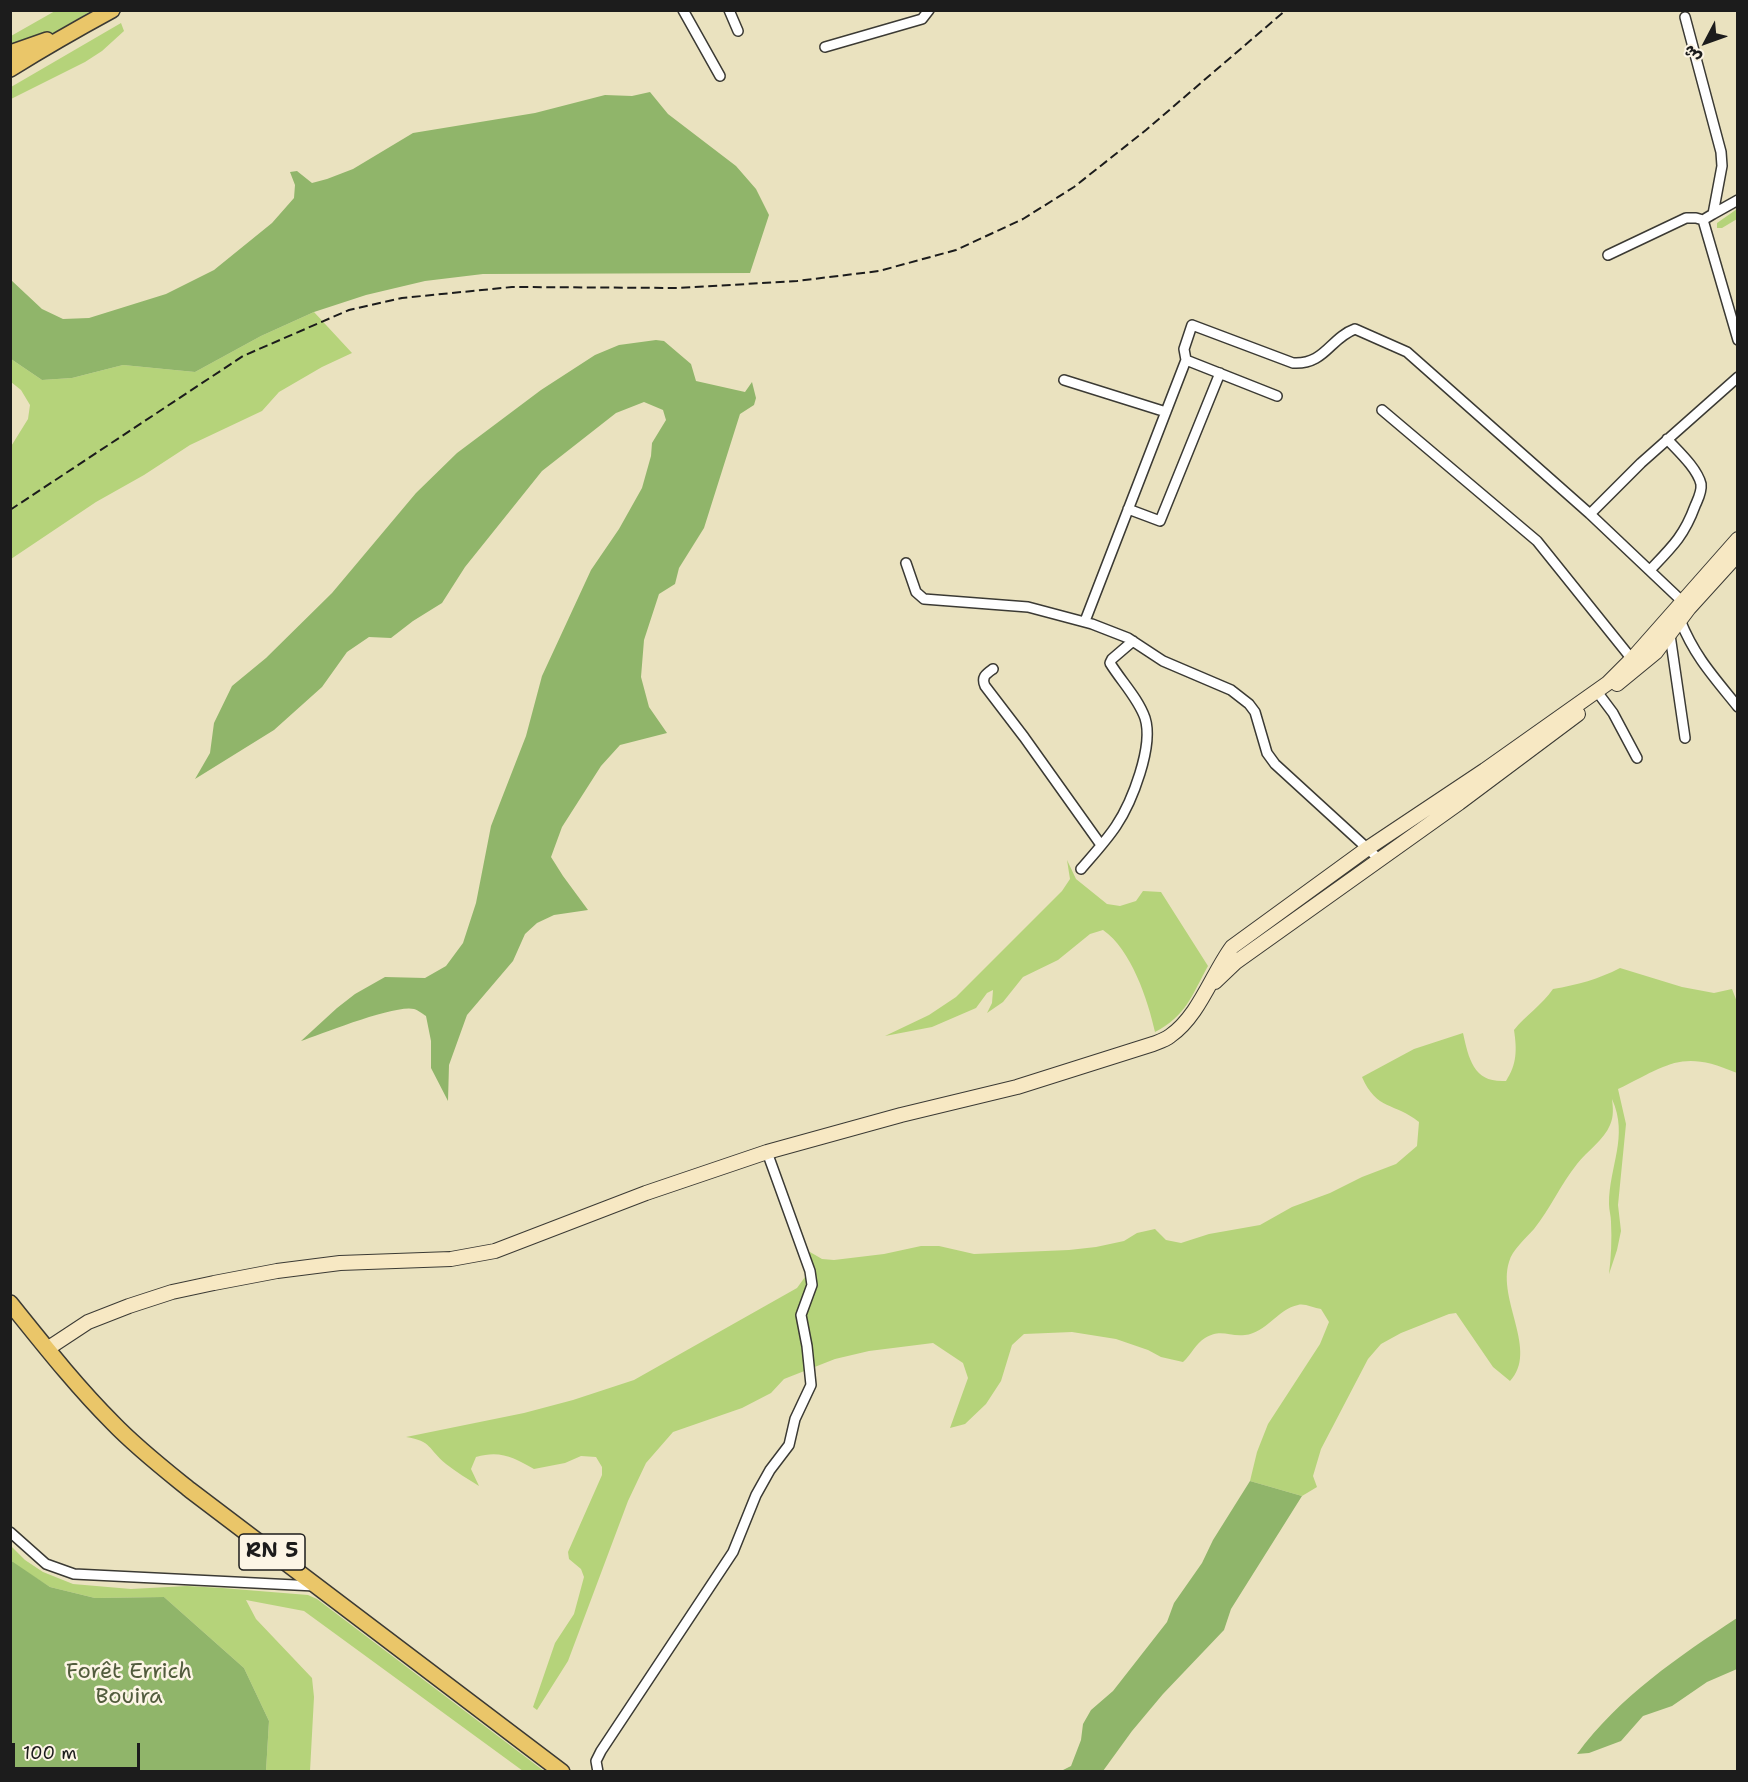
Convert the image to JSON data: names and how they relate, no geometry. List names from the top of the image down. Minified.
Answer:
{"streets":{"main road":["RN 5"]},"parks":["Forêt Errich Bouira"],"scale_bar":"100 m","north":"bottom left"}
